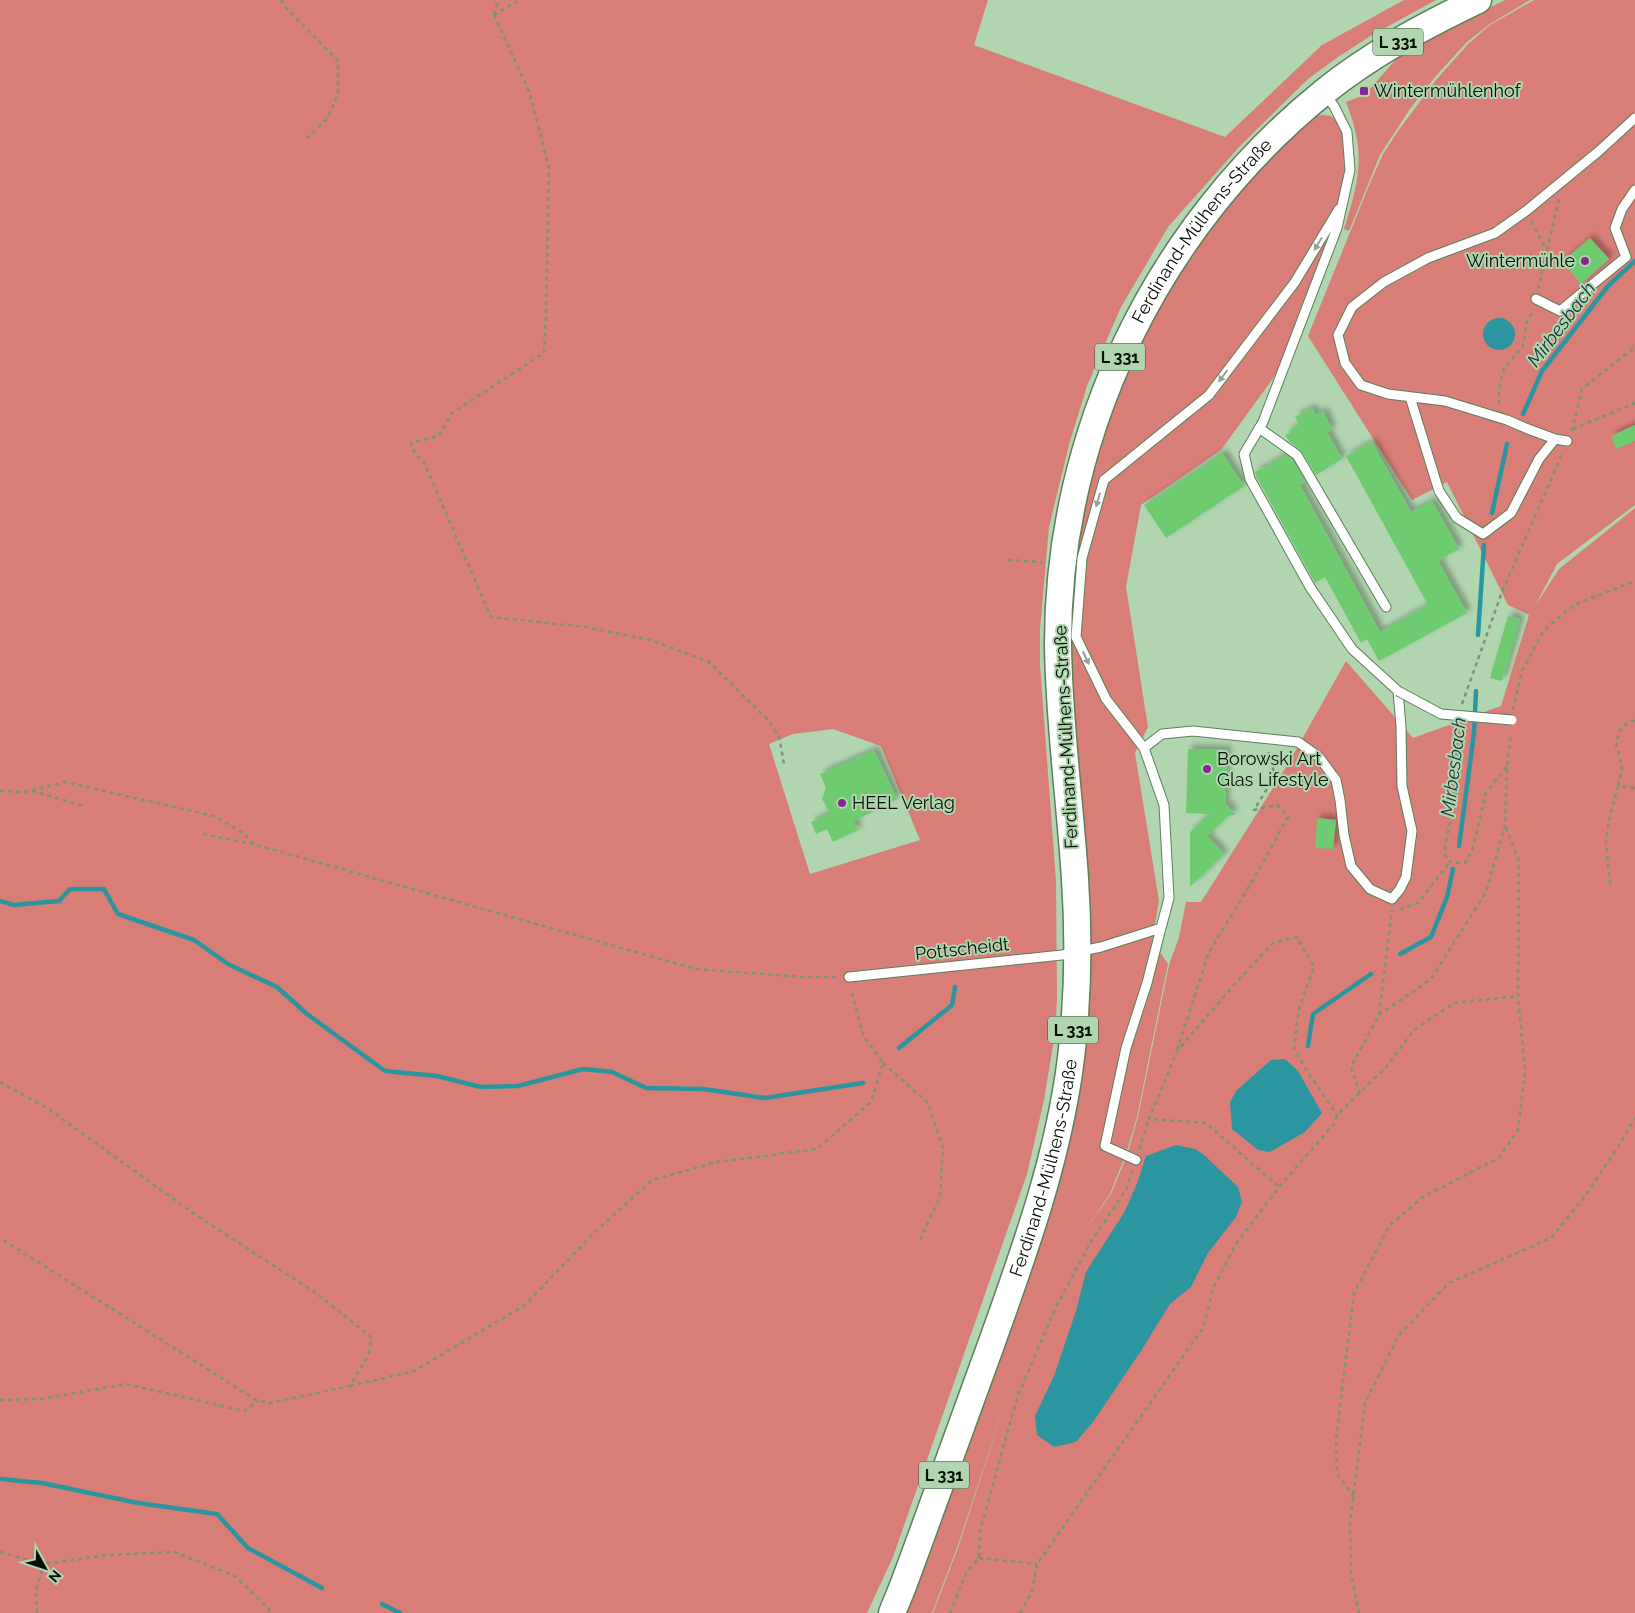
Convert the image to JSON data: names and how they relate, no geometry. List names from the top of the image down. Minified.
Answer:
{"streets":{"main road":["L 331","Ferdinand-Mülhens-Straße"],"lane":["Pottscheidt"]},"crossings":[["Ferdinand-Mülhens-Straße","Pottscheidt"]],"water":["Mirbesbach"],"places":{"transit":["Wintermühlenhof"],"other":["Wintermühle","Borowski Art Glas Lifestyle","HEEL Verlag"]},"north":"bottom right"}
